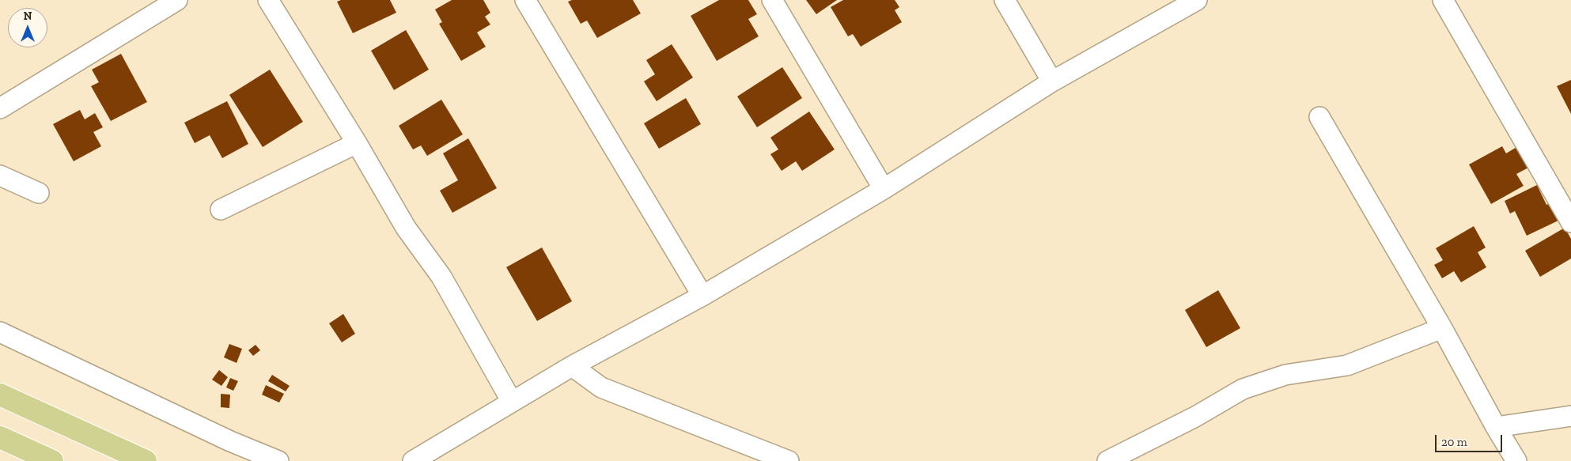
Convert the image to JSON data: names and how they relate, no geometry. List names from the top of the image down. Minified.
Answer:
{"scale_bar":"20 m","north":"top"}
